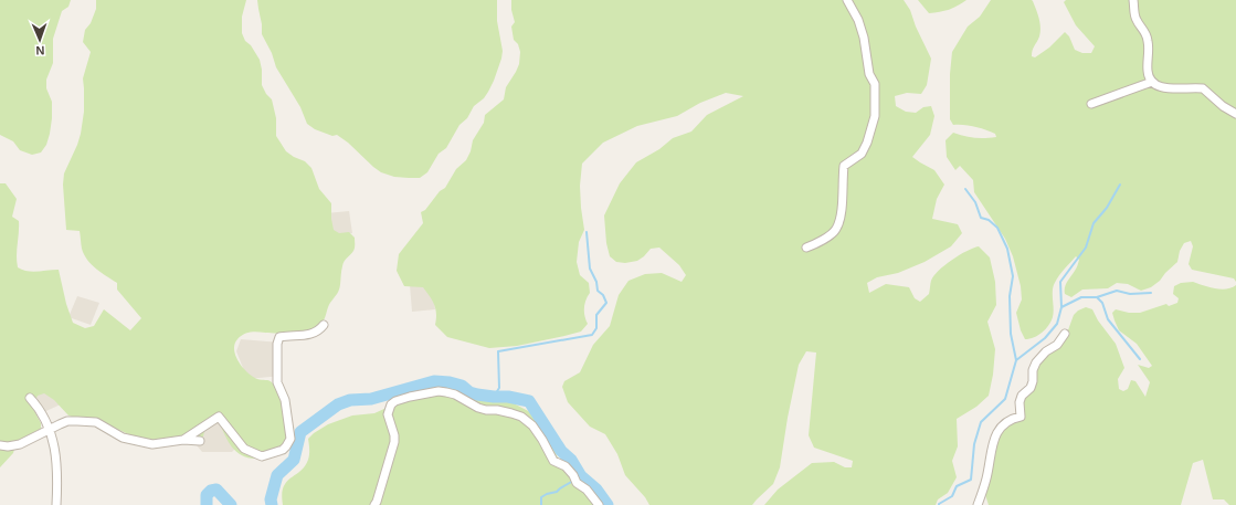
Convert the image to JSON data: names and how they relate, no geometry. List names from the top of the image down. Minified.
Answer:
{"north":"bottom"}
